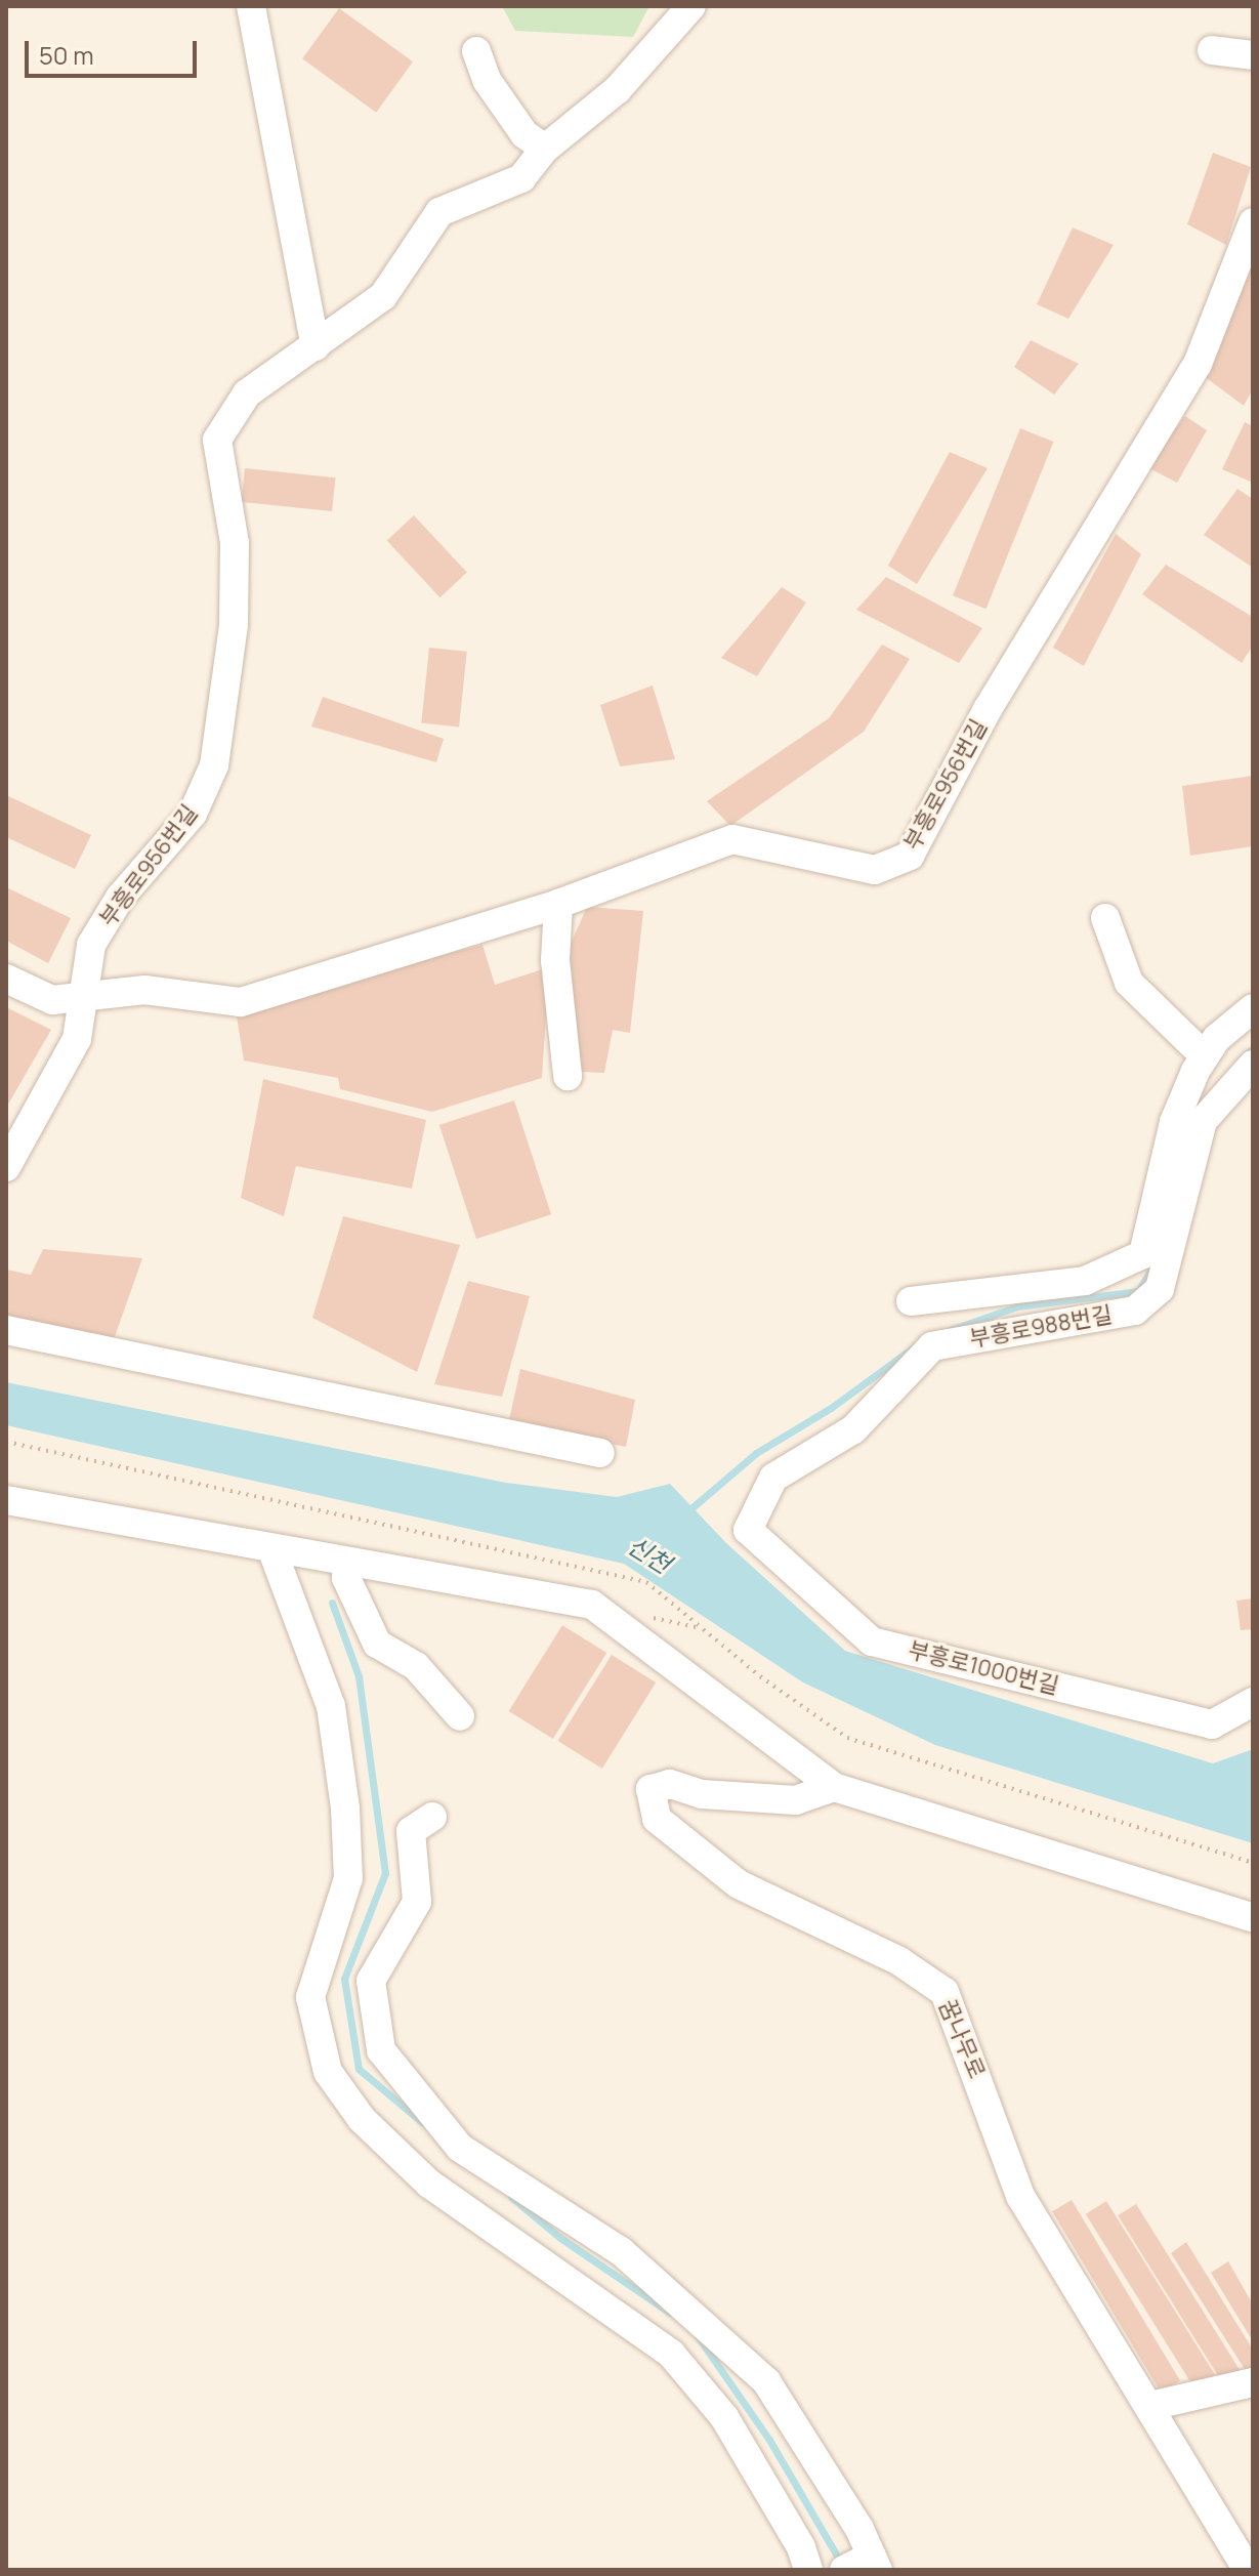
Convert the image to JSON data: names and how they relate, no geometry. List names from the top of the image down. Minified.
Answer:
{"streets":{"street":["부흥로956번길","부흥로988번길","부흥로1000번길","꿈나무로"]},"crossings":[["부흥로988번길","부흥로1000번길"]],"water":["신천"],"scale_bar":"50 m"}
